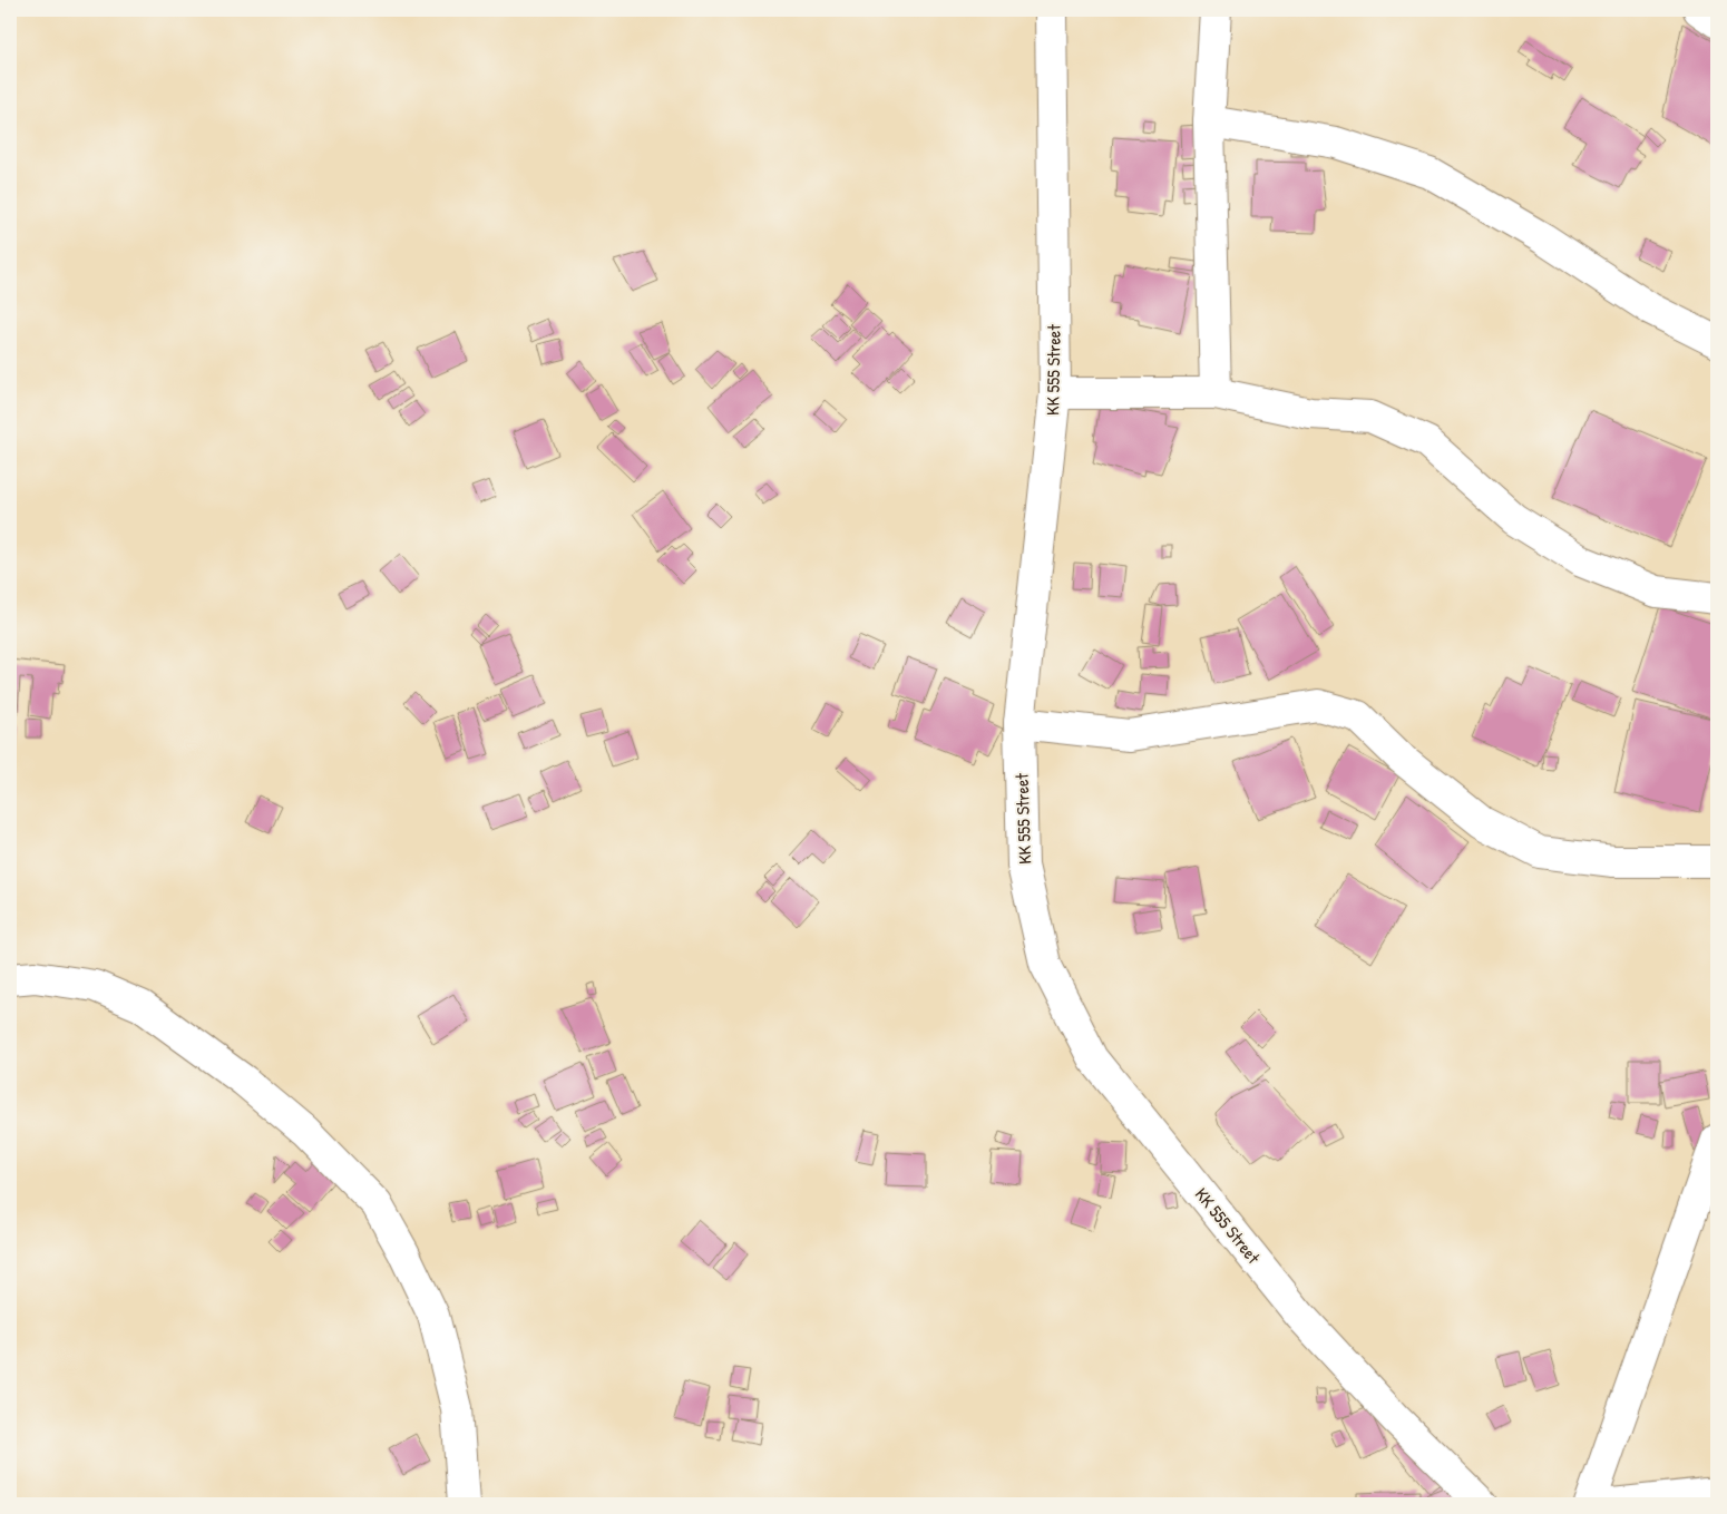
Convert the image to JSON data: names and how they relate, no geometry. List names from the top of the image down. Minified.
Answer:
{"streets":{"street":["KK 555 Street"]}}
